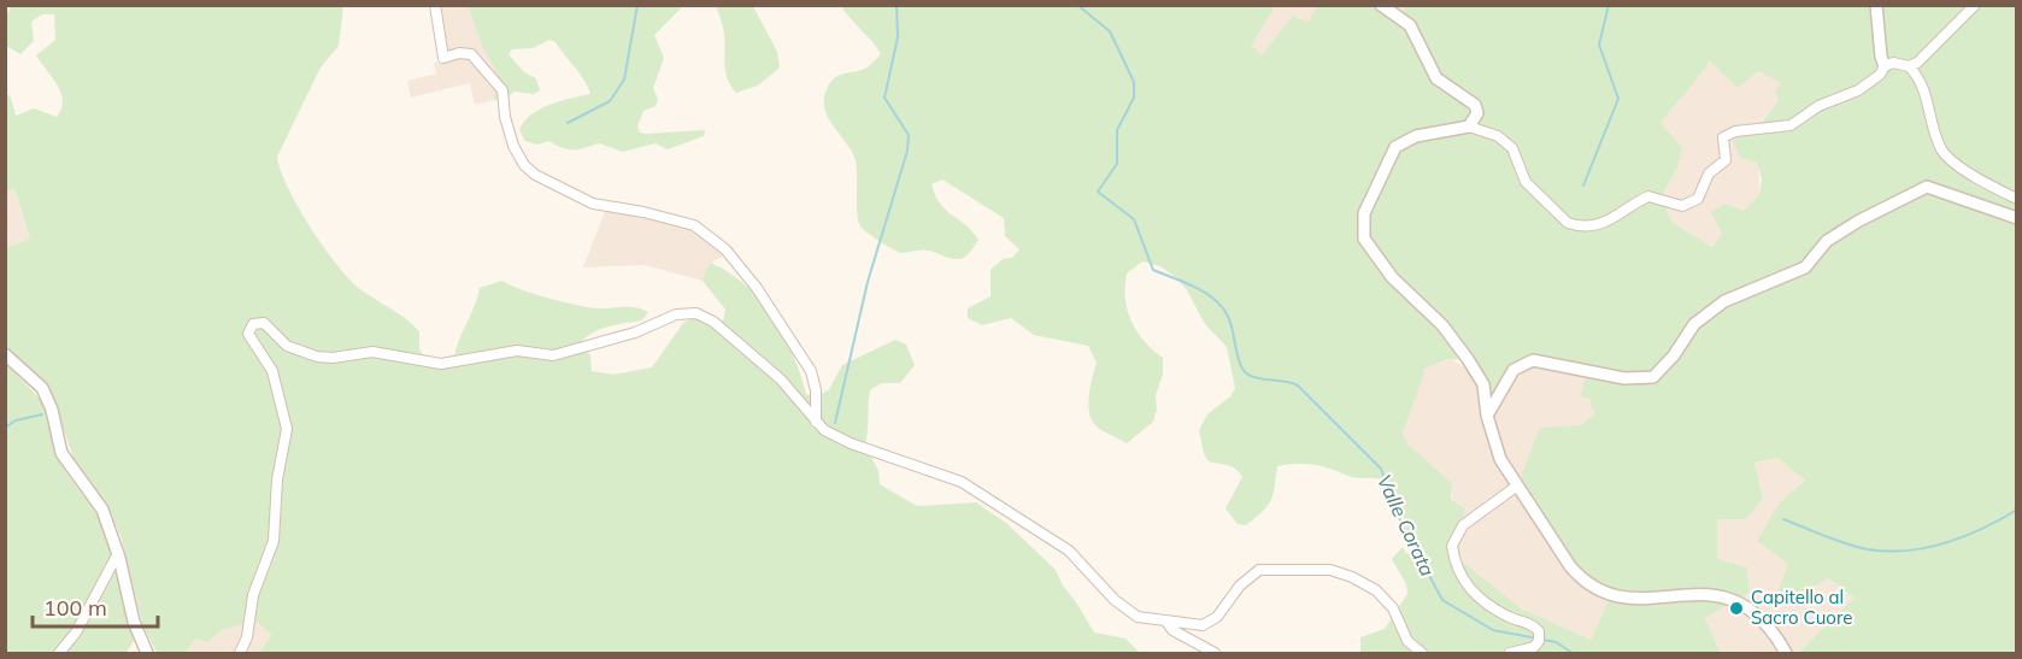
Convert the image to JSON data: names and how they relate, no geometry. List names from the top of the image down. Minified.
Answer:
{"water":["Valle Corata"],"places":["Capitello al Sacro Cuore"],"scale_bar":"100 m"}
